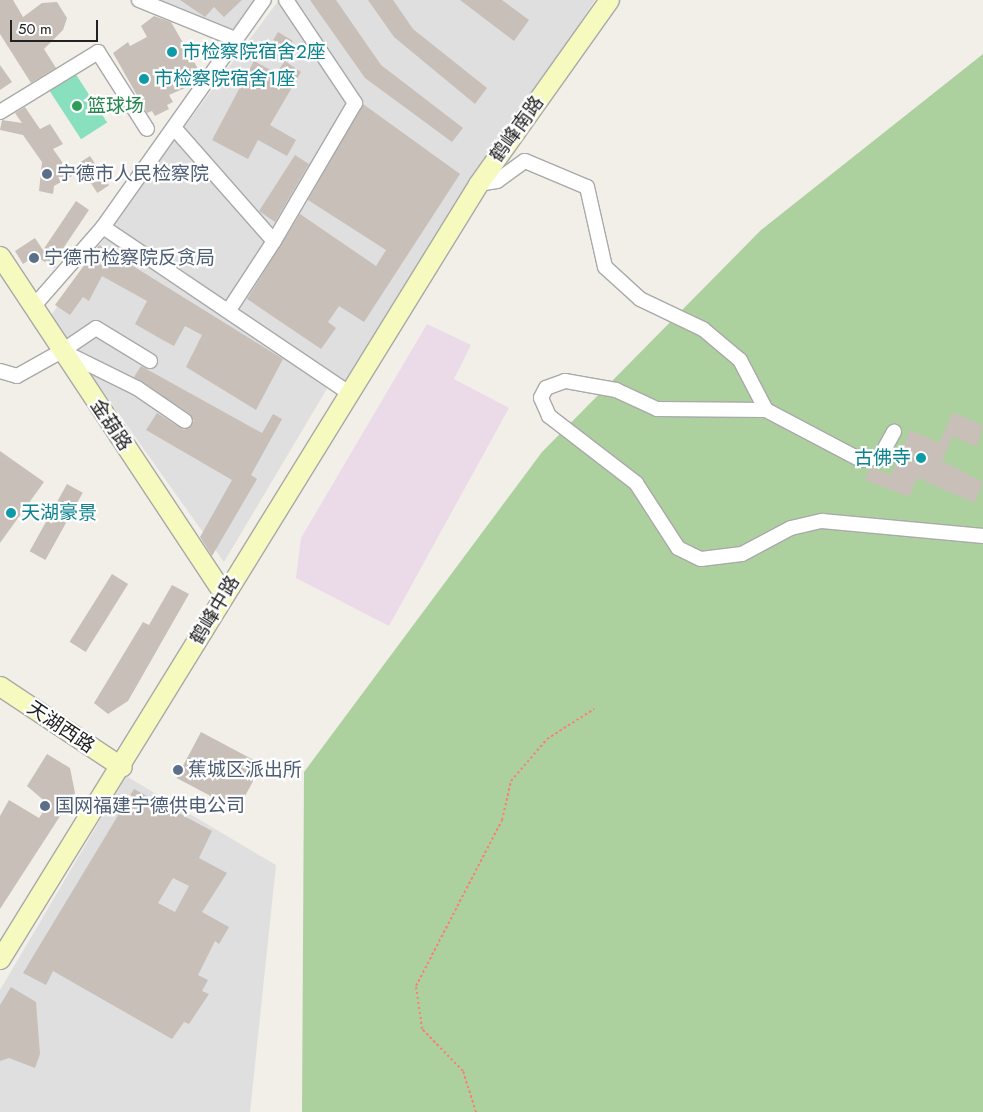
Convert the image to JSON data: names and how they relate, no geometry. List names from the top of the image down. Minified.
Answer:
{"streets":{"street":["鹤峰南路","金葫路","鹤峰中路","天湖西路"]},"crossings":[["鹤峰南路","鹤峰中路"],["金葫路","鹤峰中路"],["鹤峰中路","天湖西路"]],"places":["市检察院宿舍2座","市检察院宿舍1座","篮球场","宁德市人民检察院","宁德市检察院反贪局","古佛寺","天湖豪景","蕉城区派出所","国网福建宁德供电公司"],"scale_bar":"50 m"}
